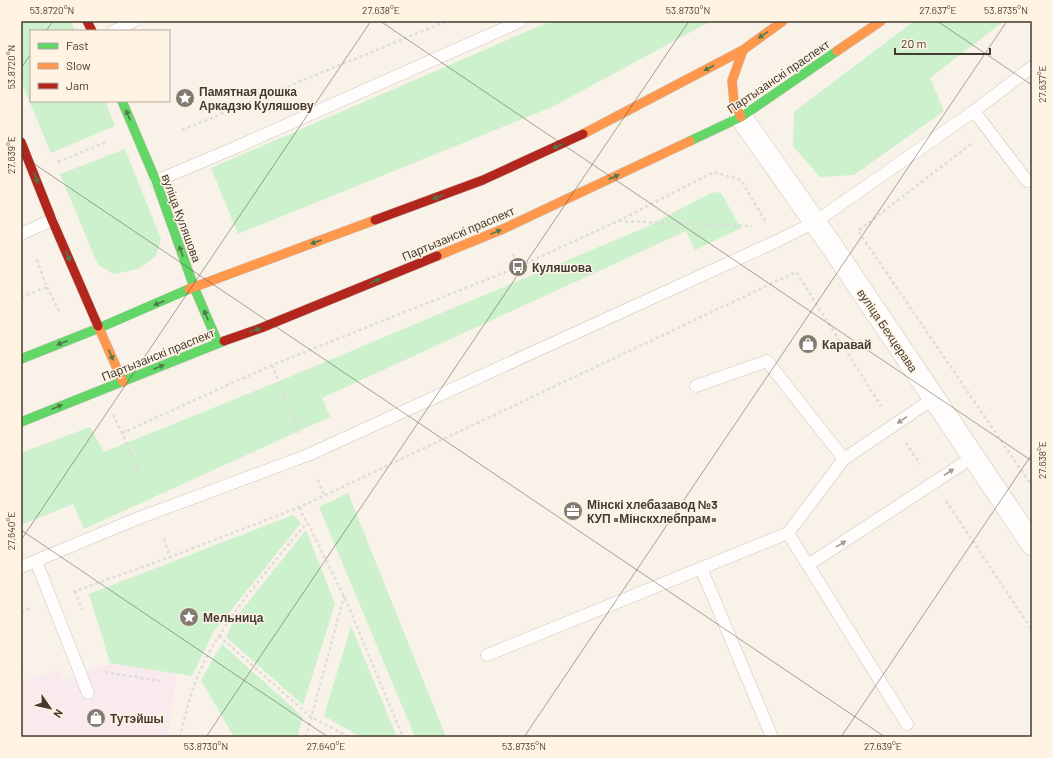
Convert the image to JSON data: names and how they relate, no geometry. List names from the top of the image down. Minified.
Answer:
{"streets":{"main road":["Партызанскі праспект","вуліца Куляшова"],"street":["вуліца Бехцерава"]},"crossings":[["Партызанскі праспект","вуліца Куляшова"],["Партызанскі праспект","вуліца Бехцерава"]],"one_way":["вуліца Куляшова"],"places":{"place":["Памятная дошка Аркадзю Куляшову","Мельница"],"bus stop":["Куляшова"],"shop":["Каравай","Тутэйшы"],"office":["Мінскі хлебазавод №3 КУП «Мінскхлебпрам»"]},"legend":["Fast","Slow","Jam"],"scale_bar":"20 m","north":"bottom right","coordinates":["53.8720°N","27.638°E","53.8730°N","27.637°E","53.8735°N","27.639°E","27.640°E"]}
